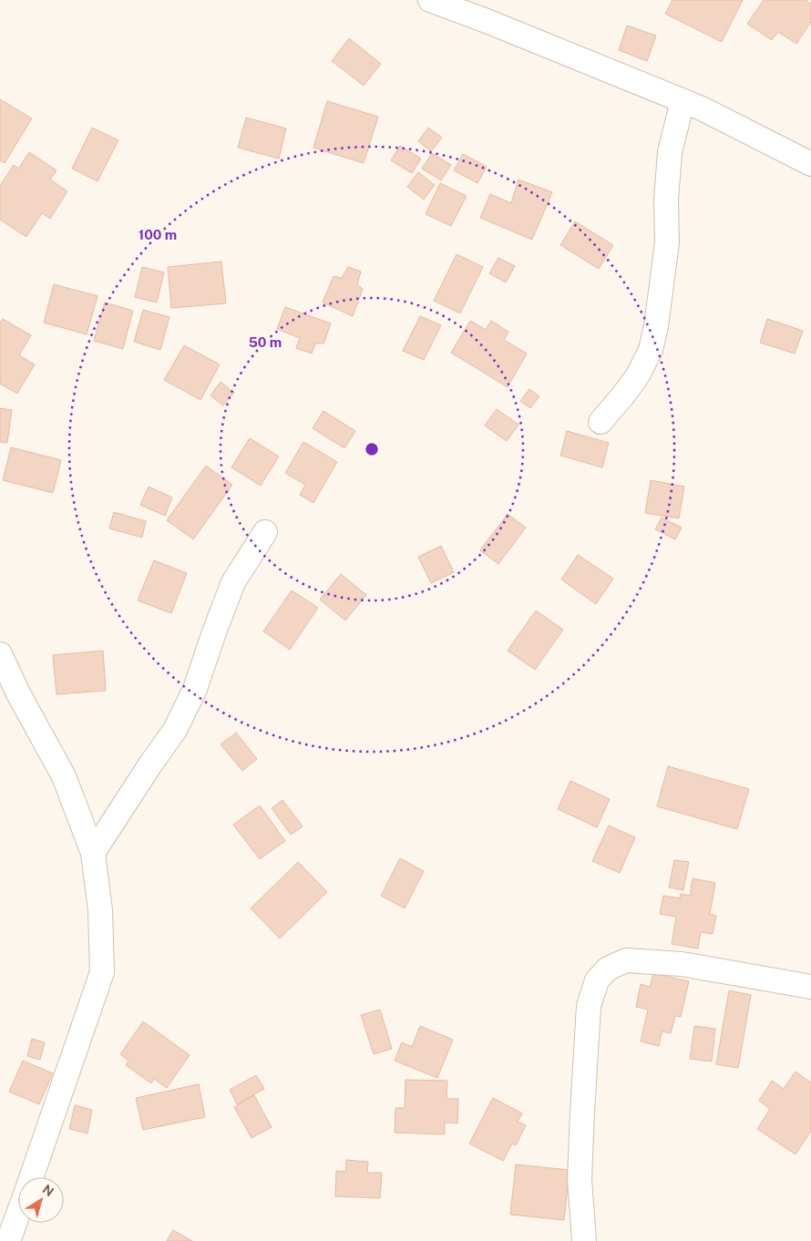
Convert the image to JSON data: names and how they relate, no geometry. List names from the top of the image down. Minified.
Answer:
{"north":"top right","rings":["100 m","50 m"]}
